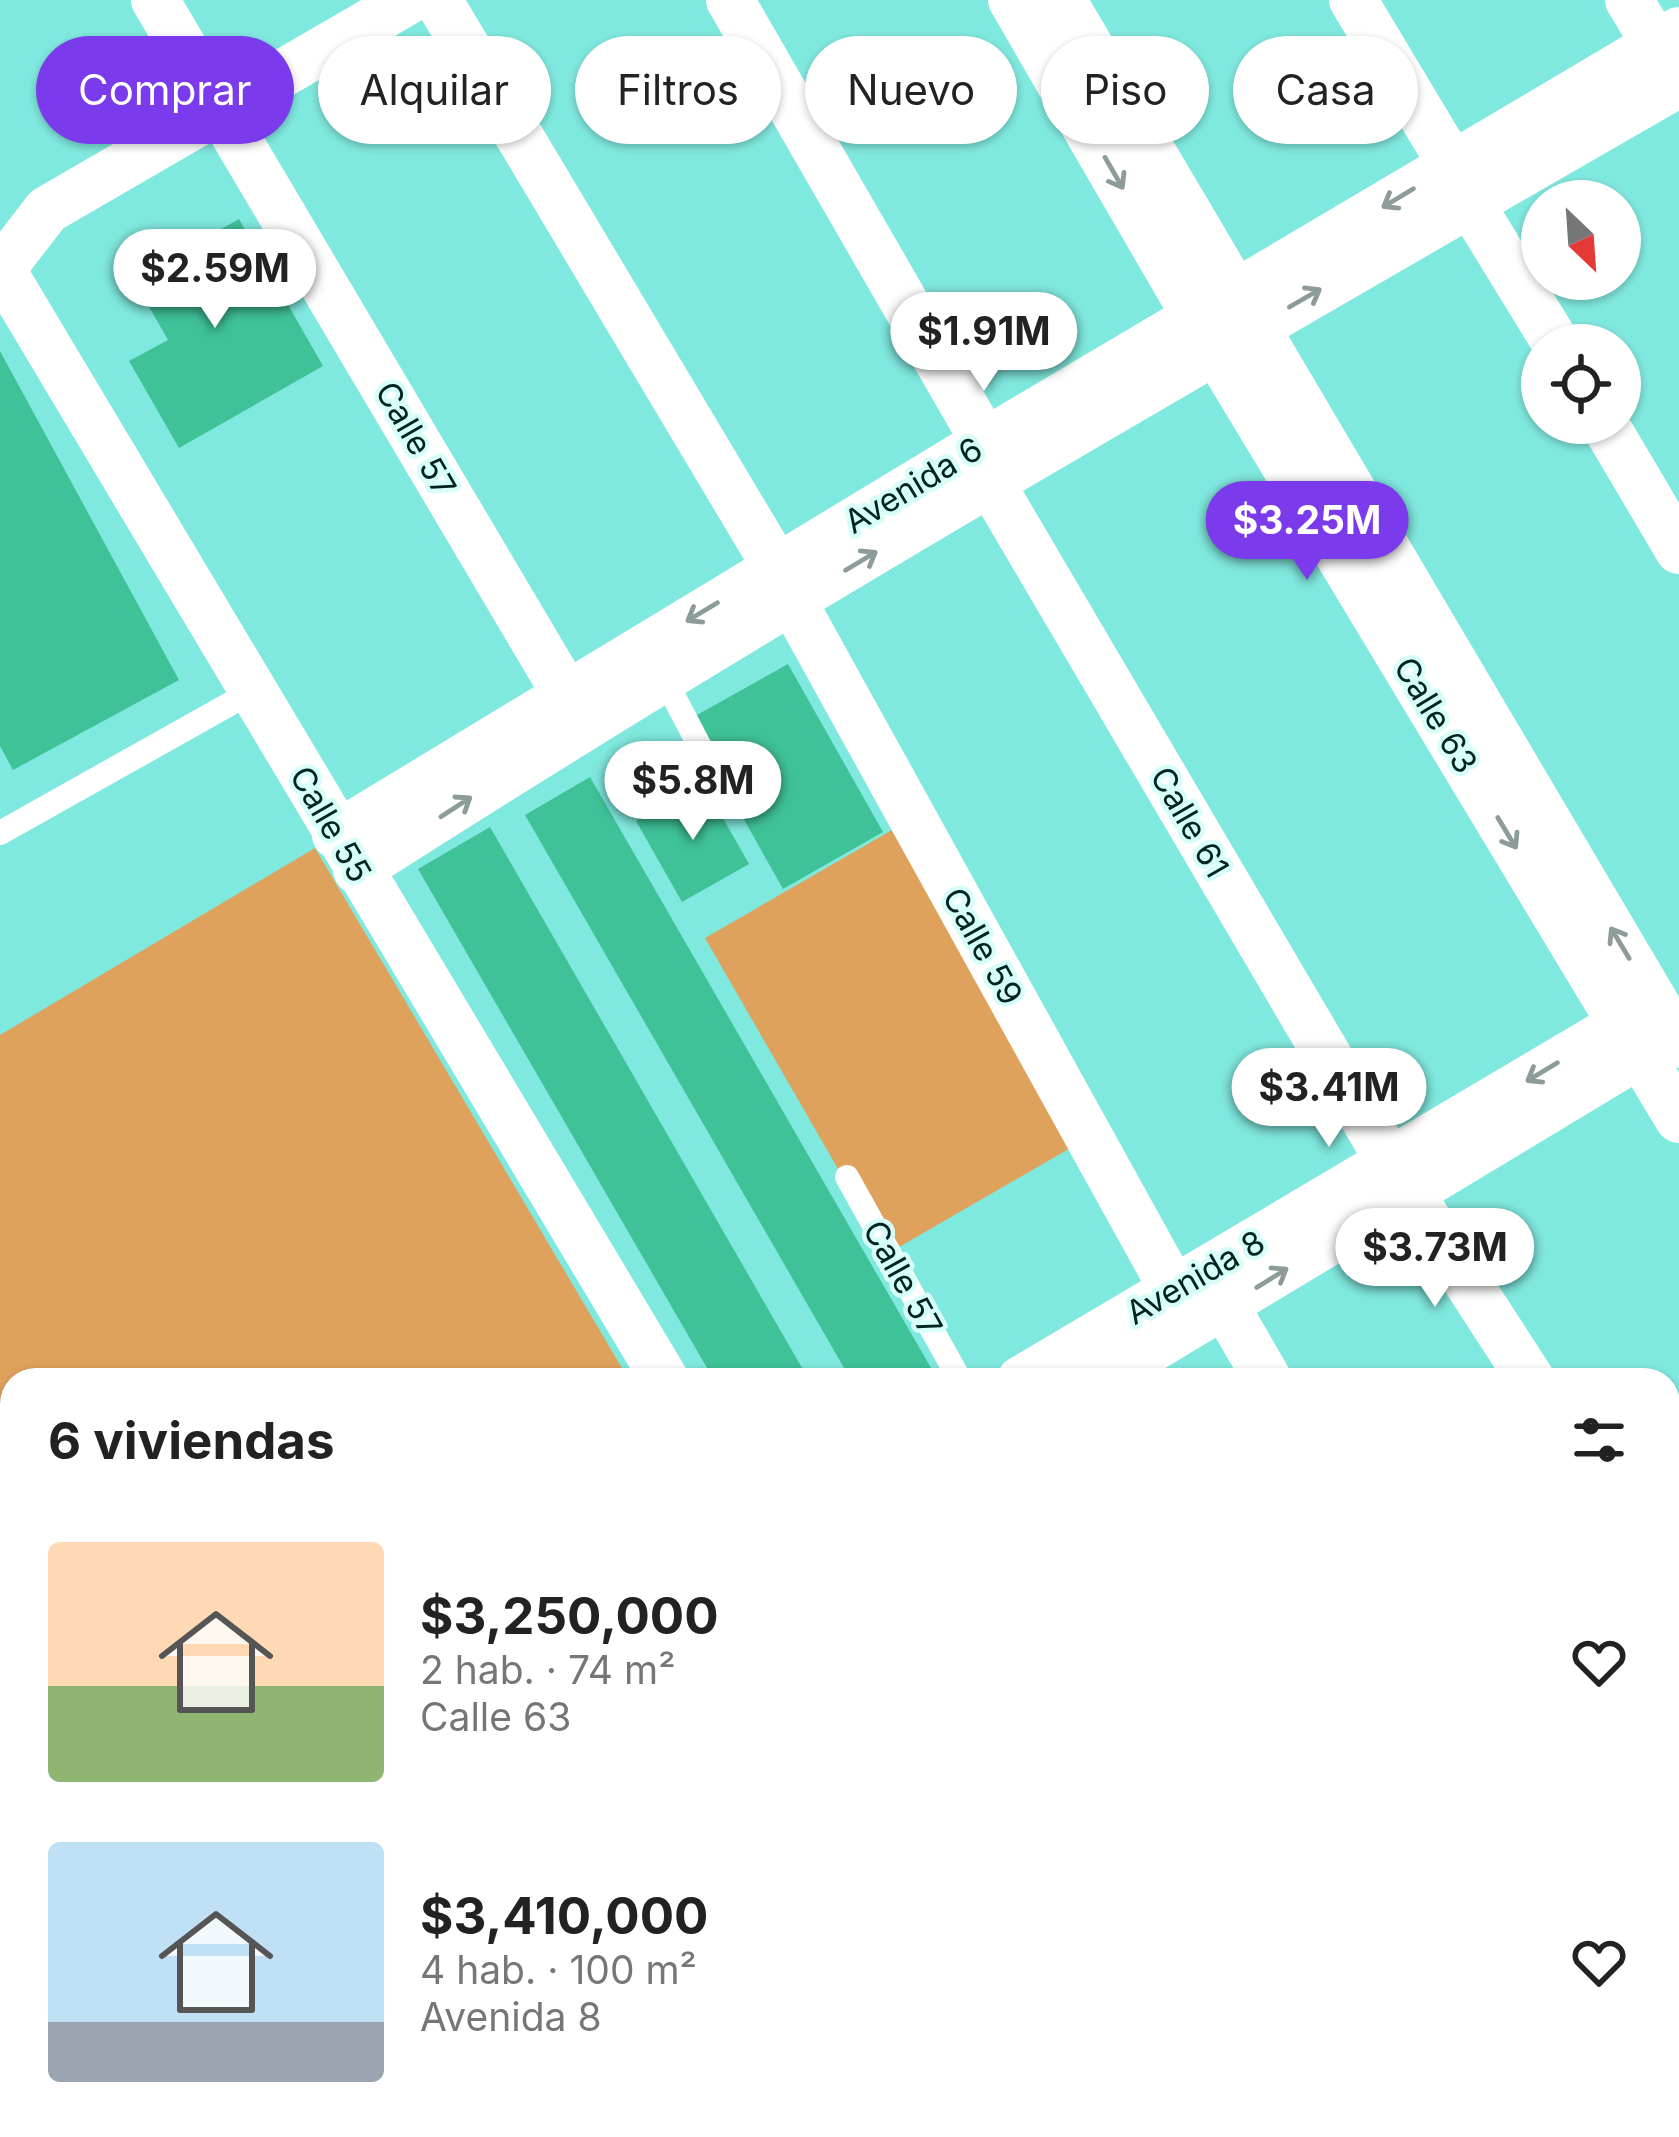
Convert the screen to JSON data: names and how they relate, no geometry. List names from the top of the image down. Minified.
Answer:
{"streets":{"street":["Calle 57","Avenida 6","Calle 63","Calle 61","Calle 55","Calle 59","Avenida 8"]},"crossings":[["Calle 57","Avenida 6"],["Avenida 6","Calle 63"],["Avenida 6","Calle 61"],["Avenida 6","Calle 55"],["Avenida 6","Calle 59"],["Calle 63","Avenida 8"],["Calle 61","Avenida 8"],["Calle 59","Avenida 8"]],"north":"bottom right","page":{"chip":["Comprar","Alquilar","Filtros","Nuevo","Piso","Casa"],"price":["$2.59M","$1.91M","$3.25M","$5.8M","$3.41M","$3.73M"],"heading":"6 viviendas","list":[{"name":"$3,250,000","note":"2 hab. · 74 m² · Calle 63"},{"name":"$3,410,000","note":"4 hab. · 100 m² · Avenida 8"}]}}
